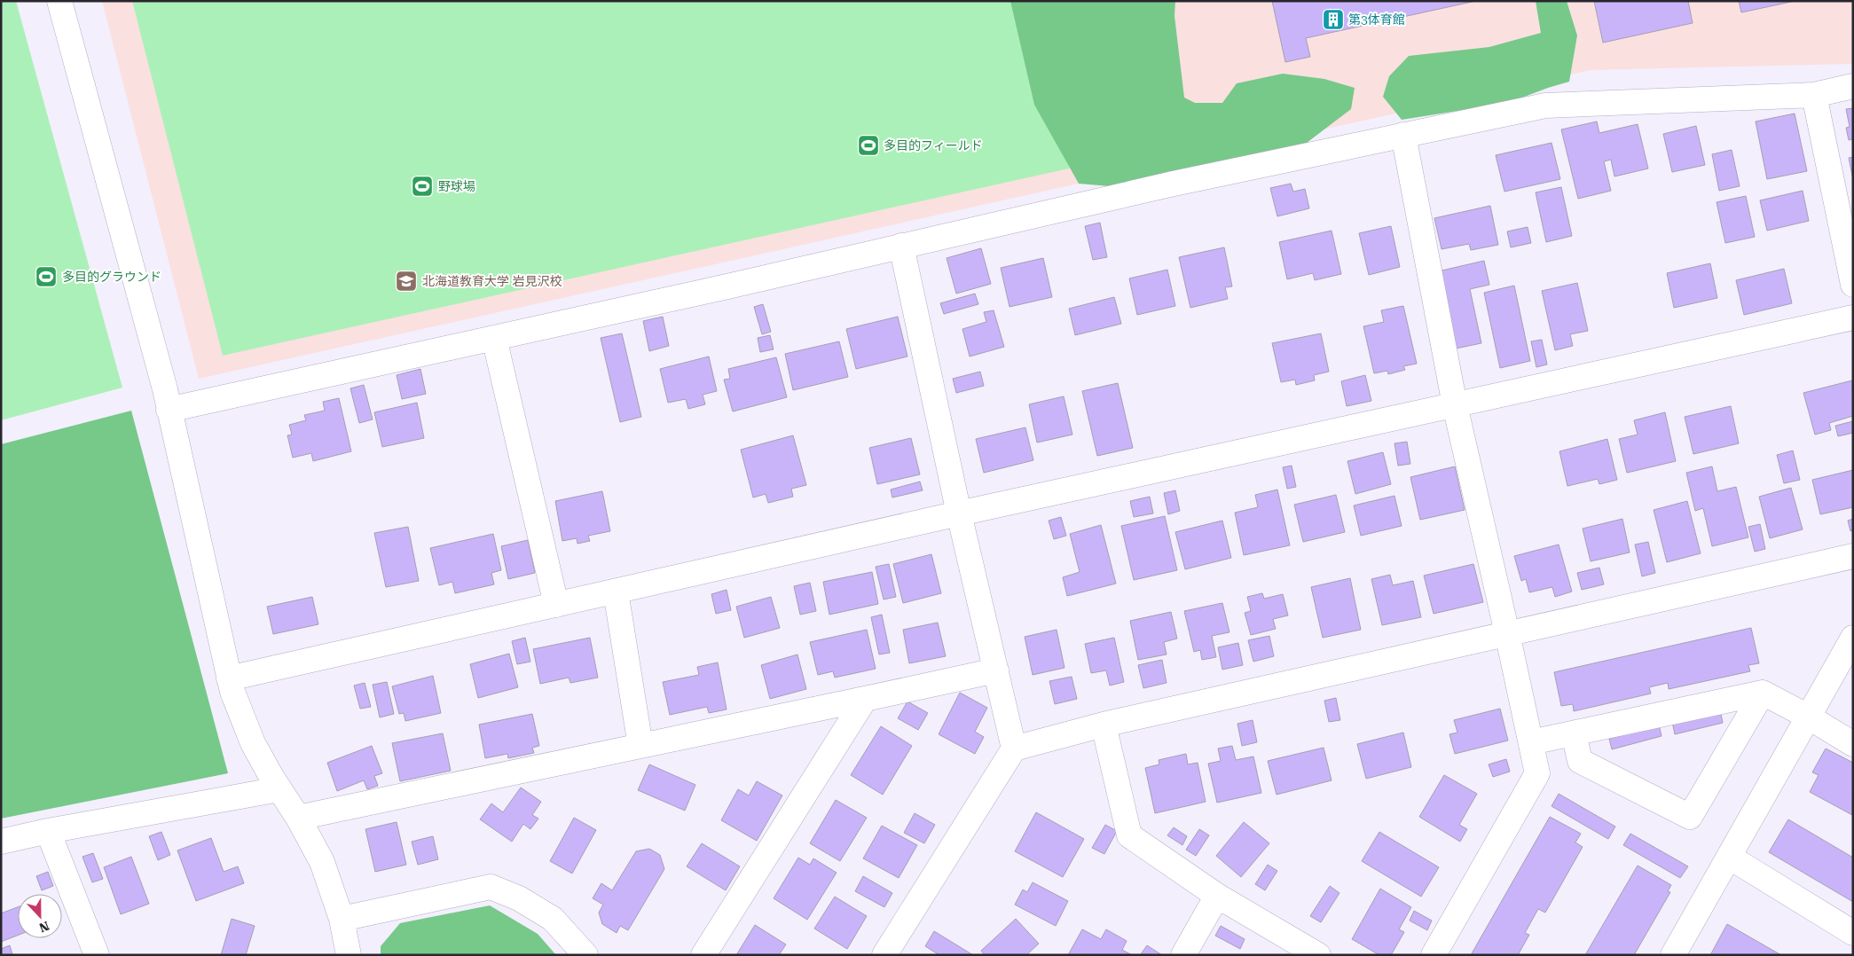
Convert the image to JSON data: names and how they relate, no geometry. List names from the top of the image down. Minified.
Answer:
{"places":{"building":["第3体育館"],"sports":["多目的フィールド","野球場","多目的グラウンド"],"school or university":["北海道教育大学 岩見沢校"]},"north":"bottom"}
